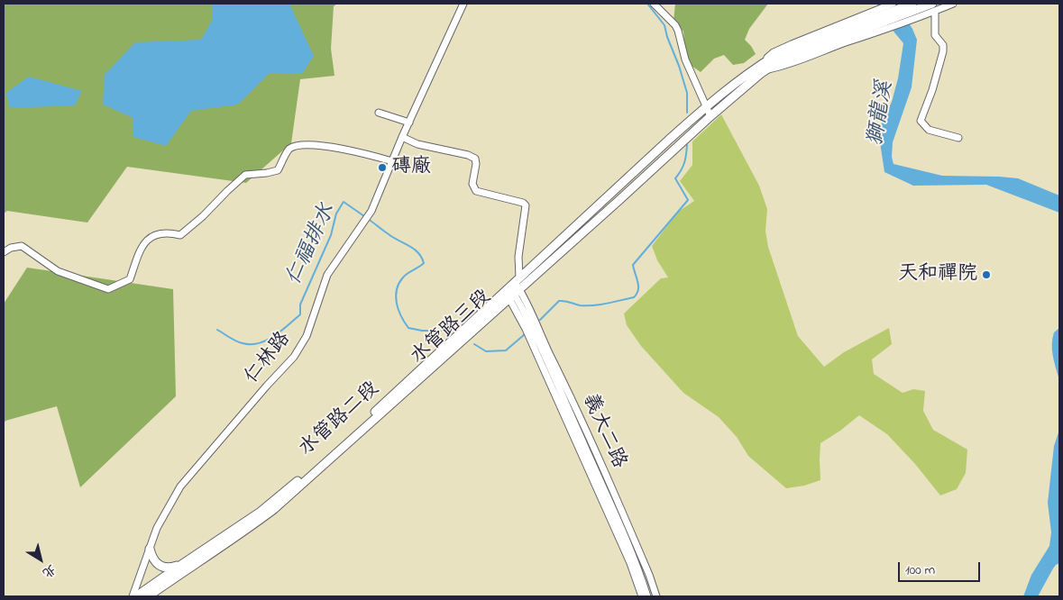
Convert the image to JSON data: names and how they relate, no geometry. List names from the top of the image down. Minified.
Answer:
{"streets":{"main road":["水管路三段","水管路二段"],"street":["仁林路","義大二路"]},"crossings":[["水管路三段","義大二路"],["水管路二段","義大二路"]],"water":["獅龍溪","仁福排水"],"places":["磚廠","天和禪院"],"scale_bar":"100 m","north":"bottom right"}
